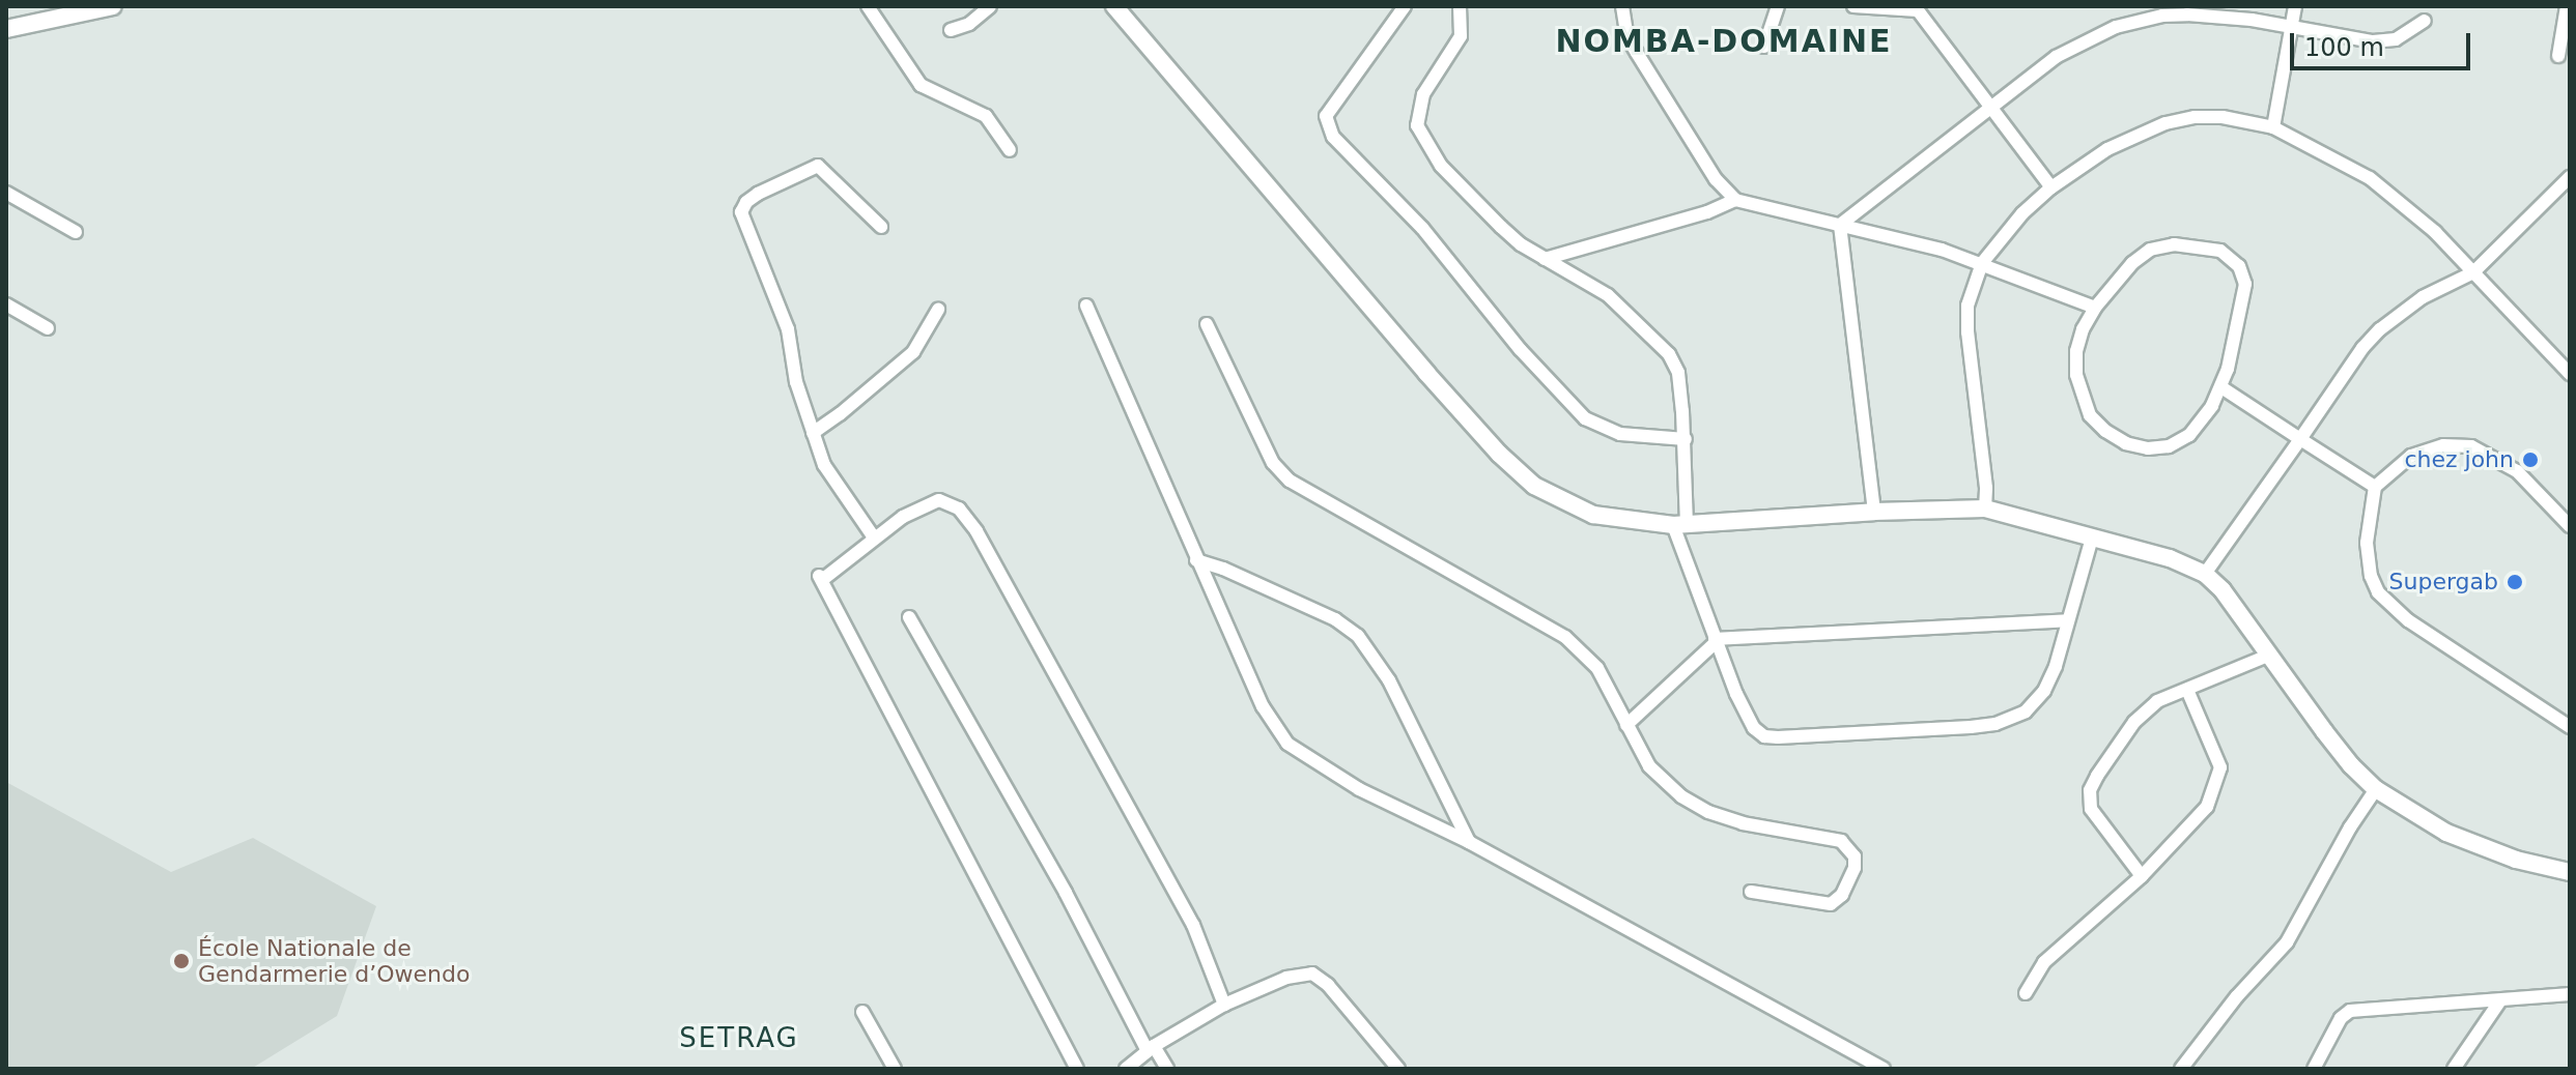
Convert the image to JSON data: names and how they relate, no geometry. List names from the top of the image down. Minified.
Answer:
{"districts":["NOMBA-DOMAINE","SETRAG"],"places":["chez john","Supergab","École Nationale de Gendarmerie d’Owendo"],"scale_bar":"100 m"}
